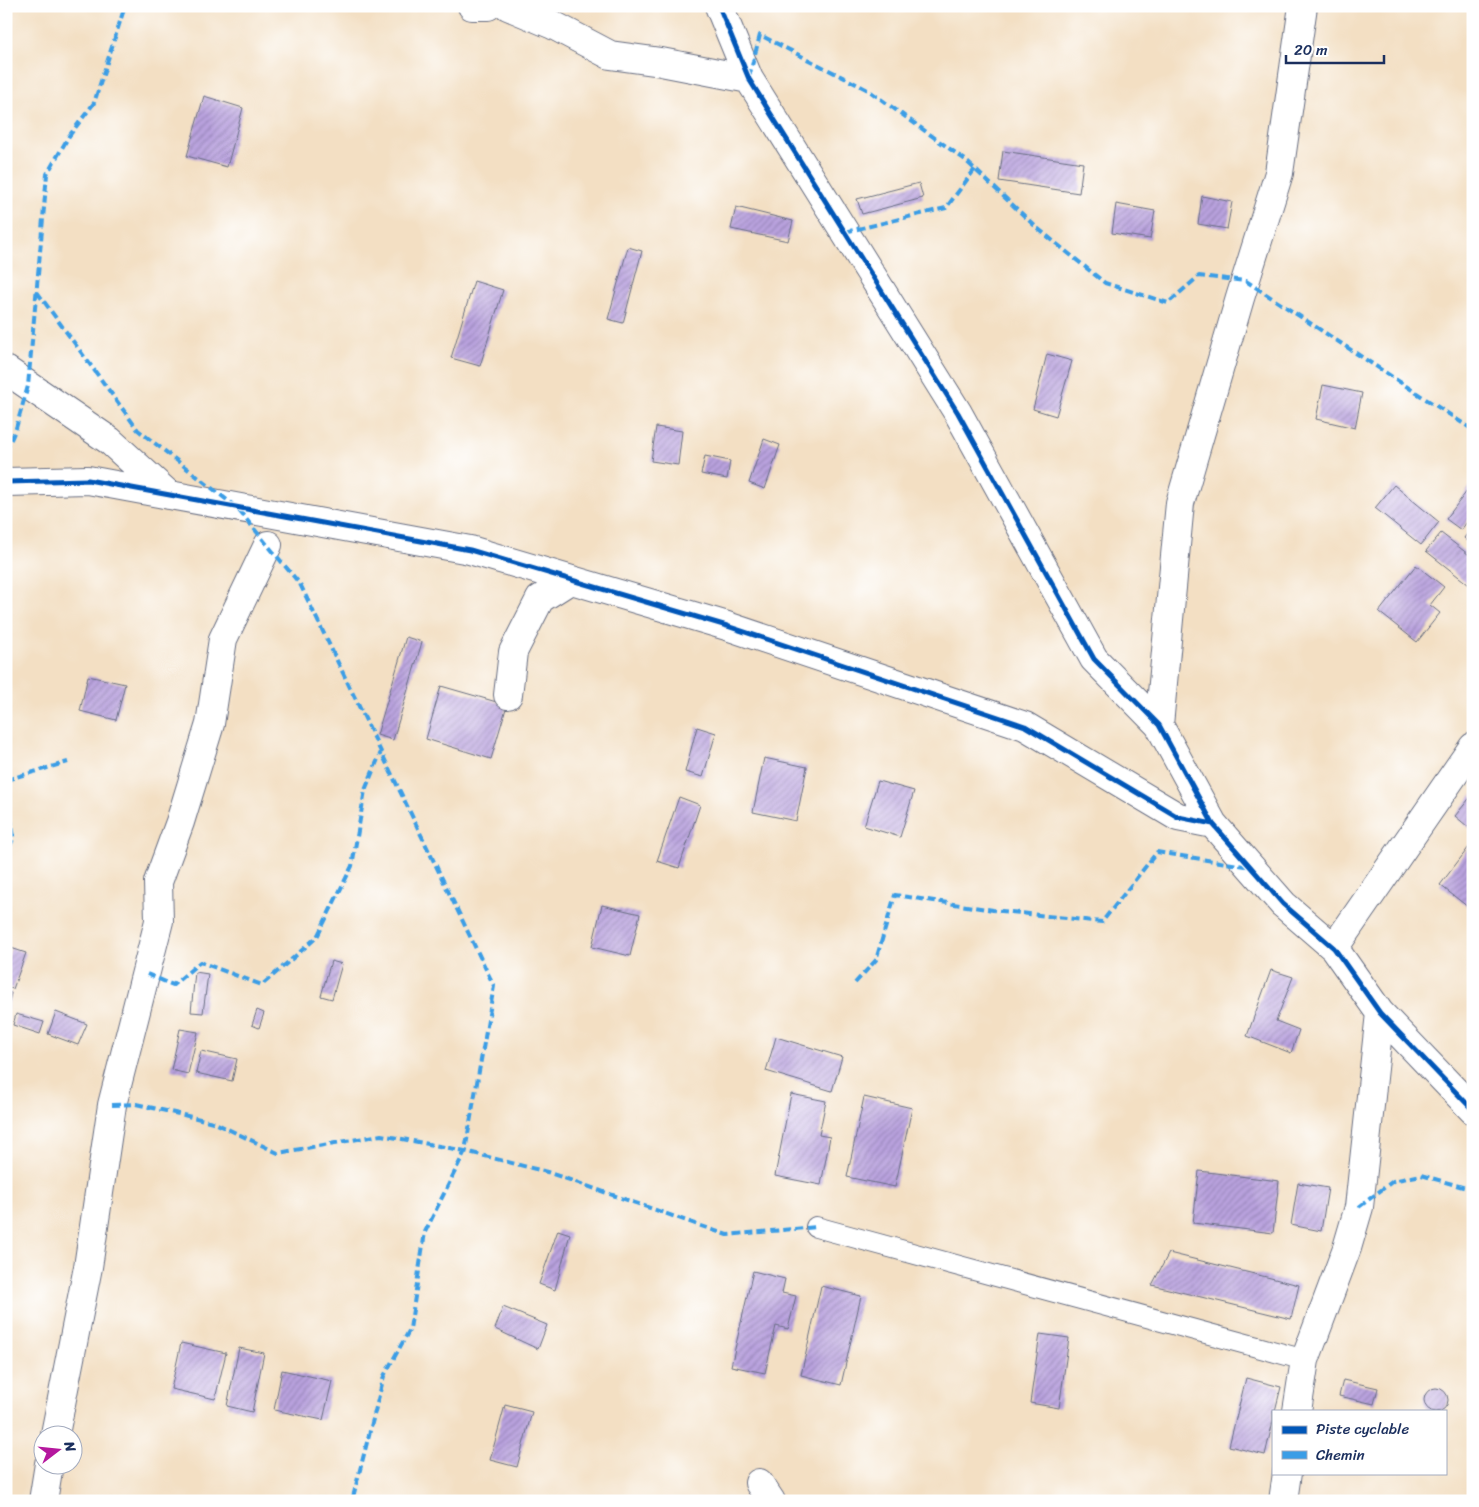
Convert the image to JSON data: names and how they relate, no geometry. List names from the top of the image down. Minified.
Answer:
{"legend":["Piste cyclable","Chemin"],"scale_bar":"20 m","north":"right"}
